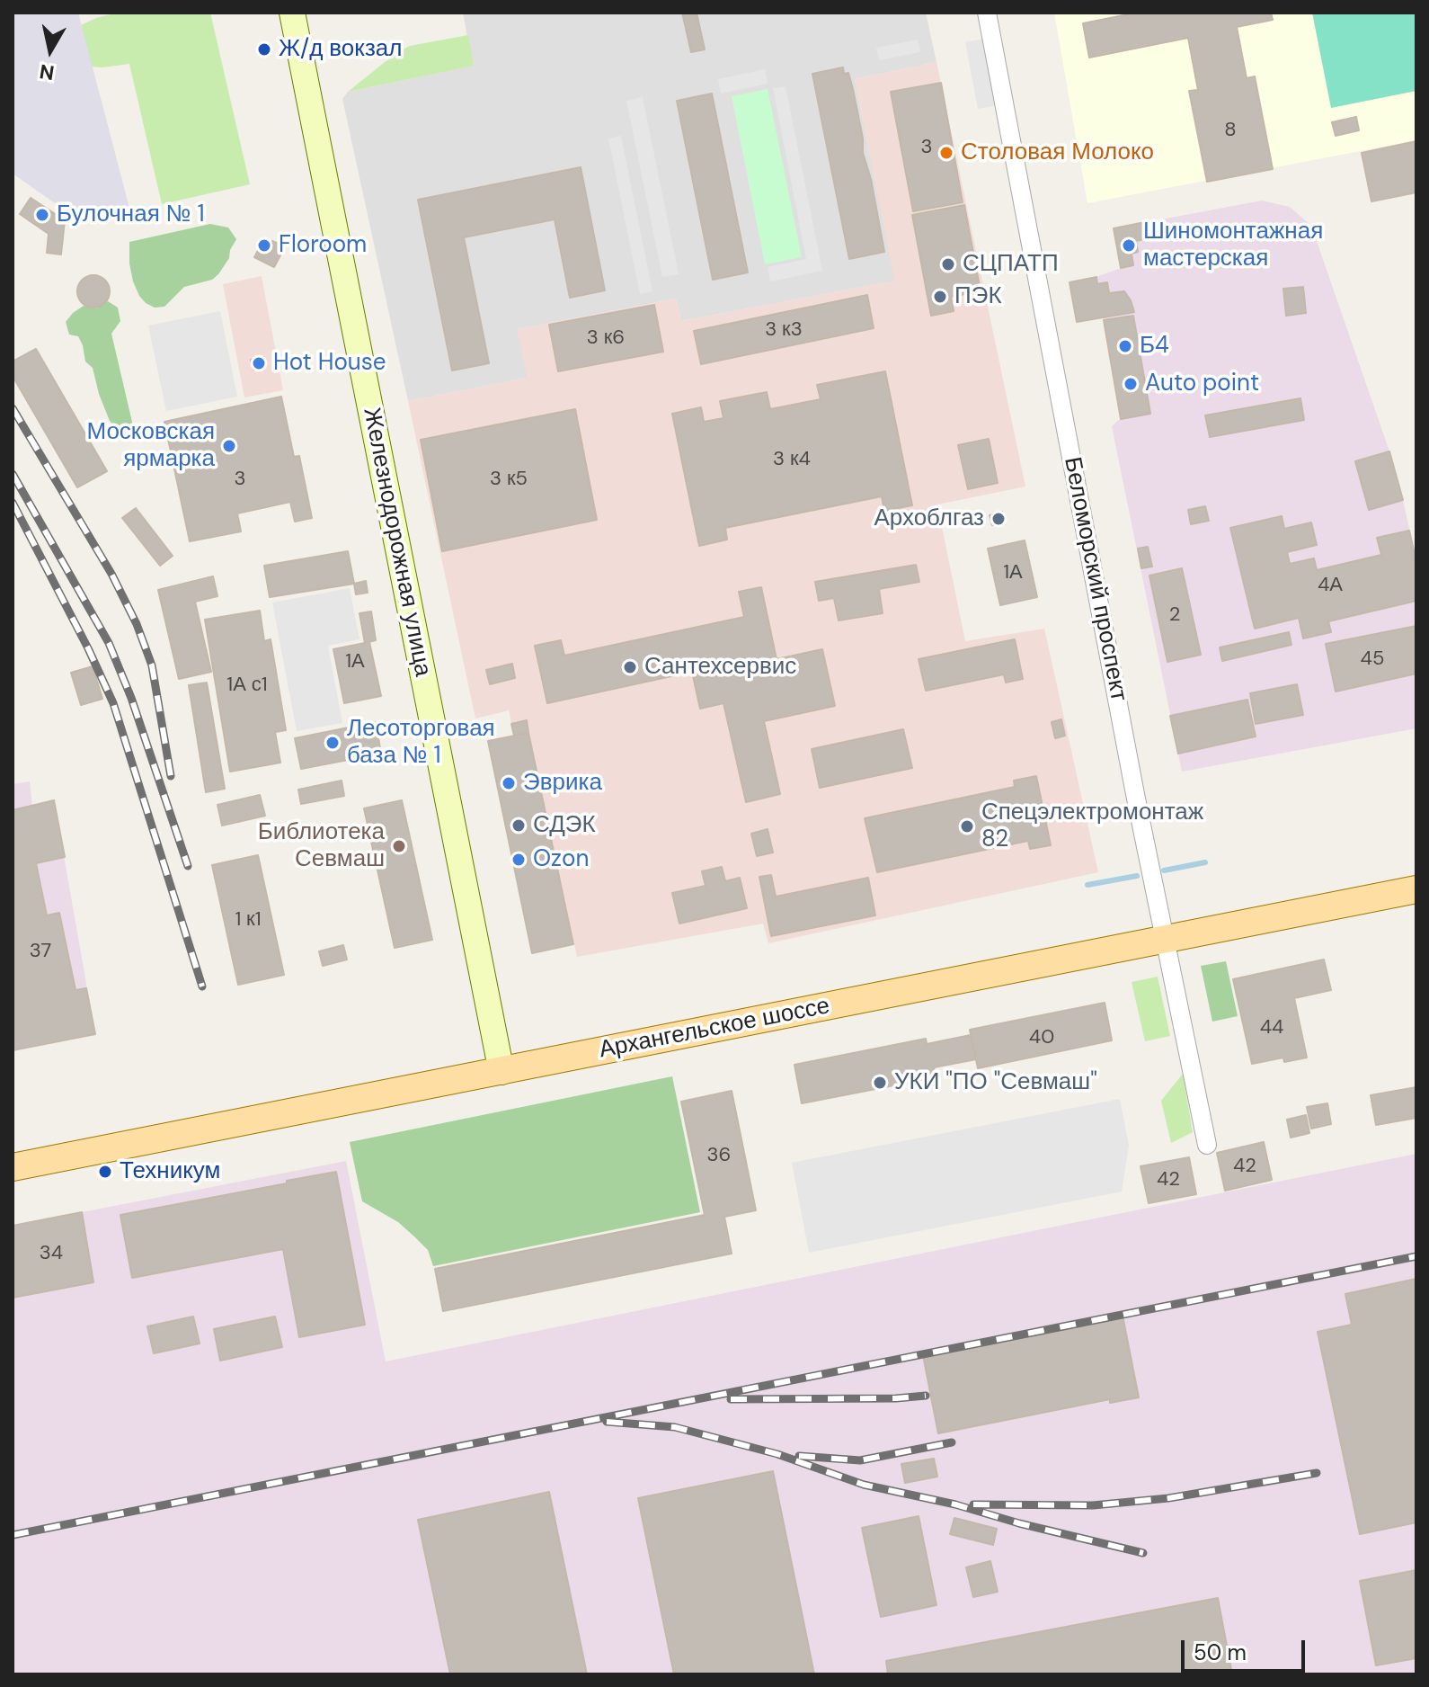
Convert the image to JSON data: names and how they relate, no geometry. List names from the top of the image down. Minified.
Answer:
{"streets":{"main road":["Железнодорожная улица","Архангельское шоссе"],"street":["Беломорский проспект"]},"crossings":[["Железнодорожная улица","Архангельское шоссе"],["Беломорский проспект","Архангельское шоссе"]],"places":["Ж/д вокзал","Столовая Молоко","Булочная № 1","Floroom","Шиномонтажная мастерская","СЦПАТП","ПЭК","Б4","Hot House","Auto point","Московская ярмарка","Архоблгаз","Сантехсервис","Лесоторговая база № 1","Эврика","СДЭК","Спецэлектромонтаж 82","Библиотека Севмаш","Ozon","УКИ \"ПО \"Севмаш\"","Техникум"],"house_numbers":["8","3","3 к3","3 к6","3 к4","3","3 к5","1А","4А","2","45","1А","1А с1","1 к1","37","44","40","36","42","42","34"],"scale_bar":"50 m","north":"bottom"}
